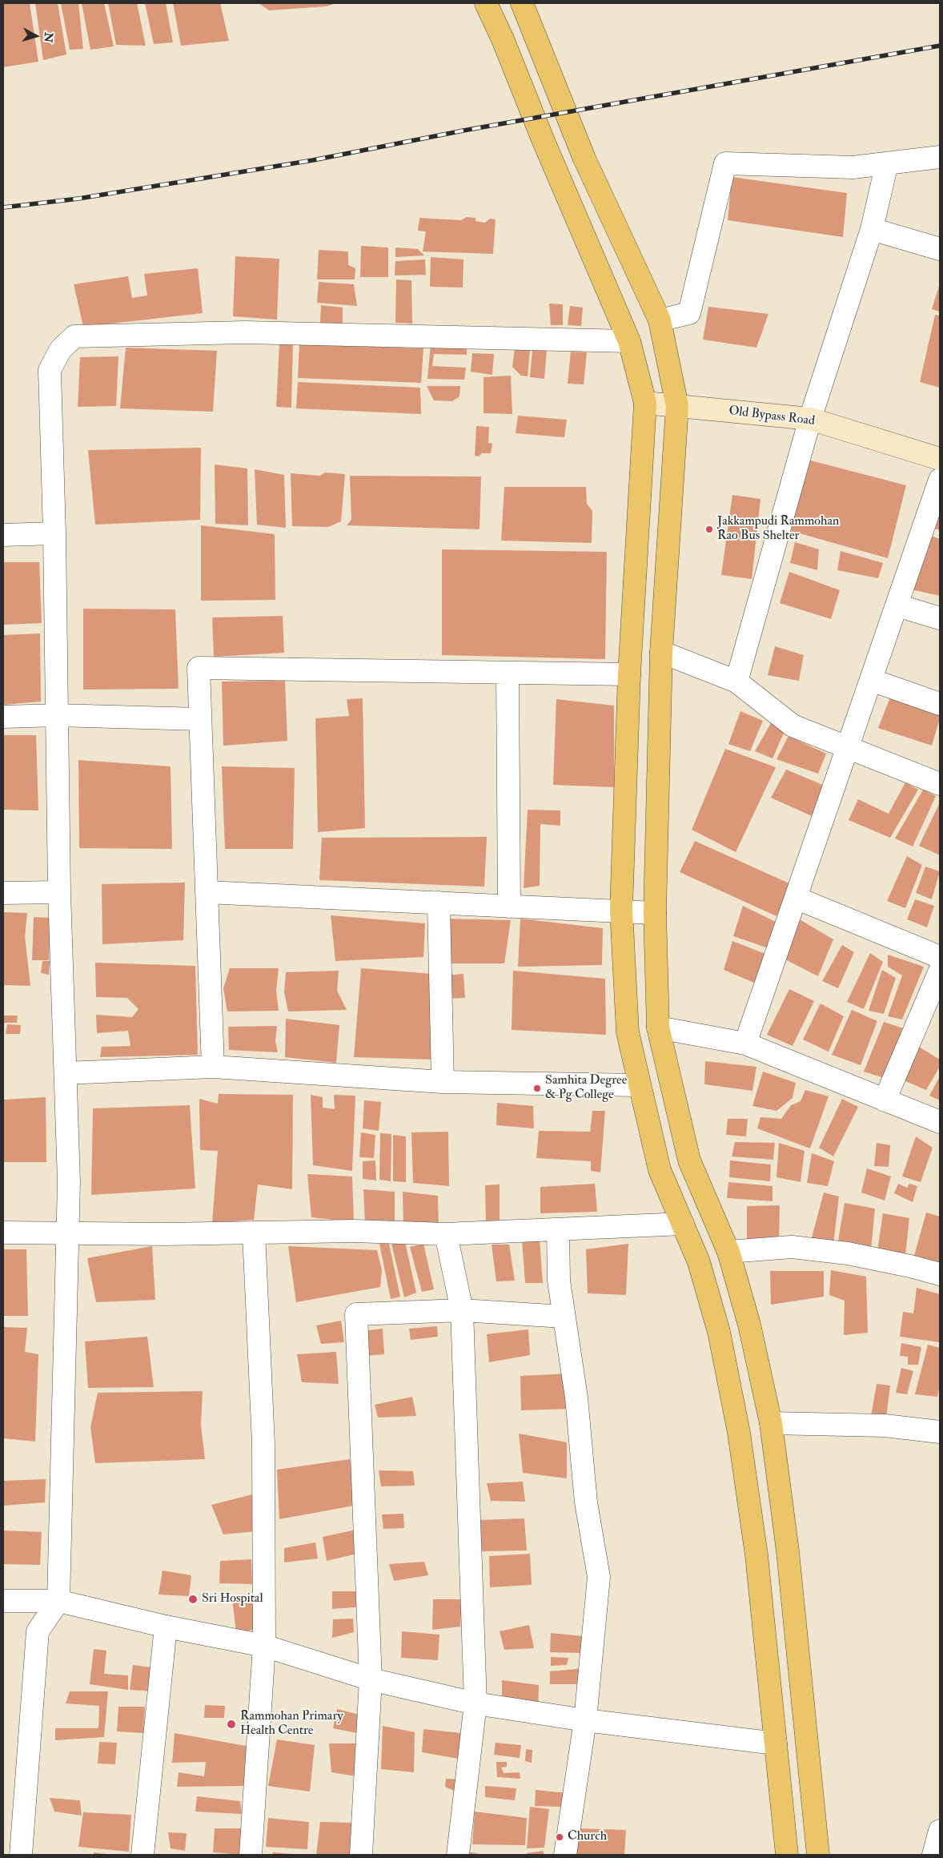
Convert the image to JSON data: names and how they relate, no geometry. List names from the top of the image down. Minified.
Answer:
{"streets":{"main road":["Old Bypass Road"]},"places":["Jakkampudi Rammohan Rao Bus Shelter","Samhita Degree & Pg College","Sri Hospital","Rammohan Primary Health Centre","Church"],"north":"right"}
